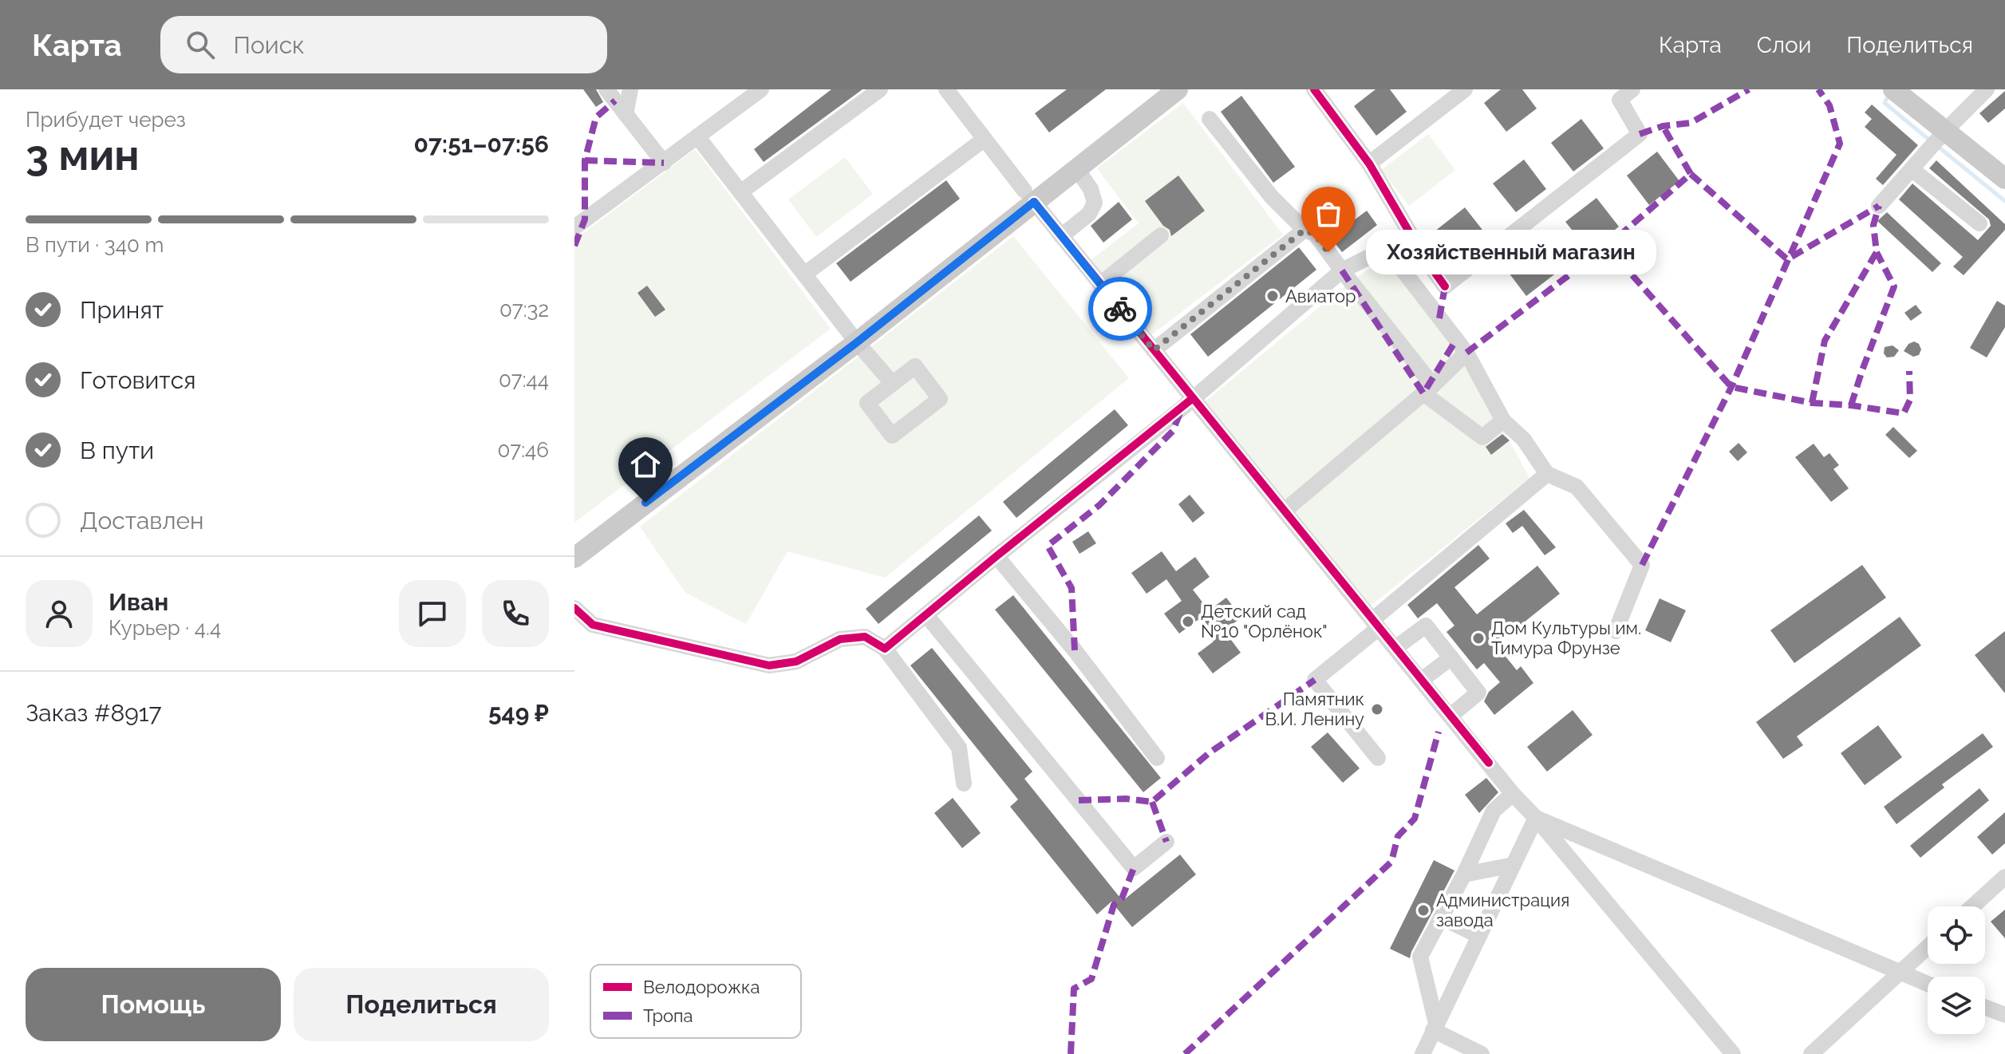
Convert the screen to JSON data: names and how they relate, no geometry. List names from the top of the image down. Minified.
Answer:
{"places":["Хозяйственный магазин","Авиатор","Детский сад №10 \"Орлёнок\"","Дом Культуры им. Тимура Фрунзе","Памятник В.И. Ленину","Администрация завода"],"legend":["Велодорожка","Тропа"],"page":{"header":"Карта","search":"Поиск","nav":["Карта","Слои","Поделиться"],"heading":["3 мин","Прибудет через","07:51–07:56"],"panel":["Иван","Курьер · 4.4","Заказ #8917","549 ₽"],"bar":"В пути · 340 m","bubble":"Хозяйственный магазин","list":[["Принят","07:32"],["Готовится","07:44"],["В пути","07:46"],"Доставлен"],"buttons":["Помощь","Поделиться"]}}
